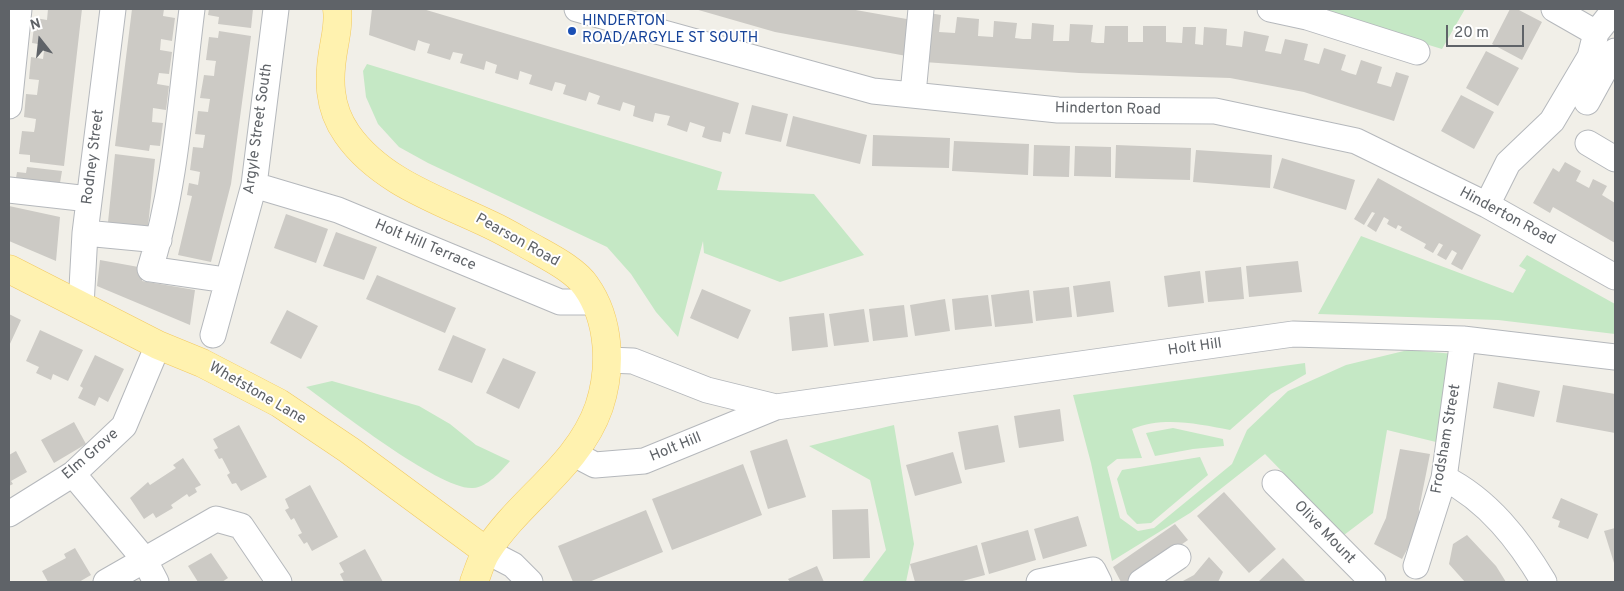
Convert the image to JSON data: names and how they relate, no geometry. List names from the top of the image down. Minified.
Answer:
{"streets":{"main road":["Pearson Road","Whetstone Lane"],"street":["Hinderton Road","Argyle Street South","Rodney Street","Holt Hill Terrace","Holt Hill","Frodsham Street","Elm Grove","Olive Mount"]},"crossings":[["Argyle Street South","Holt Hill Terrace"],["Rodney Street","Whetstone Lane"],["Pearson Road","Holt Hill Terrace"],["Pearson Road","Holt Hill"],["Pearson Road","Whetstone Lane"],["Holt Hill","Frodsham Street"],["Whetstone Lane","Elm Grove"]],"places":["HINDERTON ROAD/ARGYLE ST SOUTH"],"scale_bar":"20 m","north":"top"}
